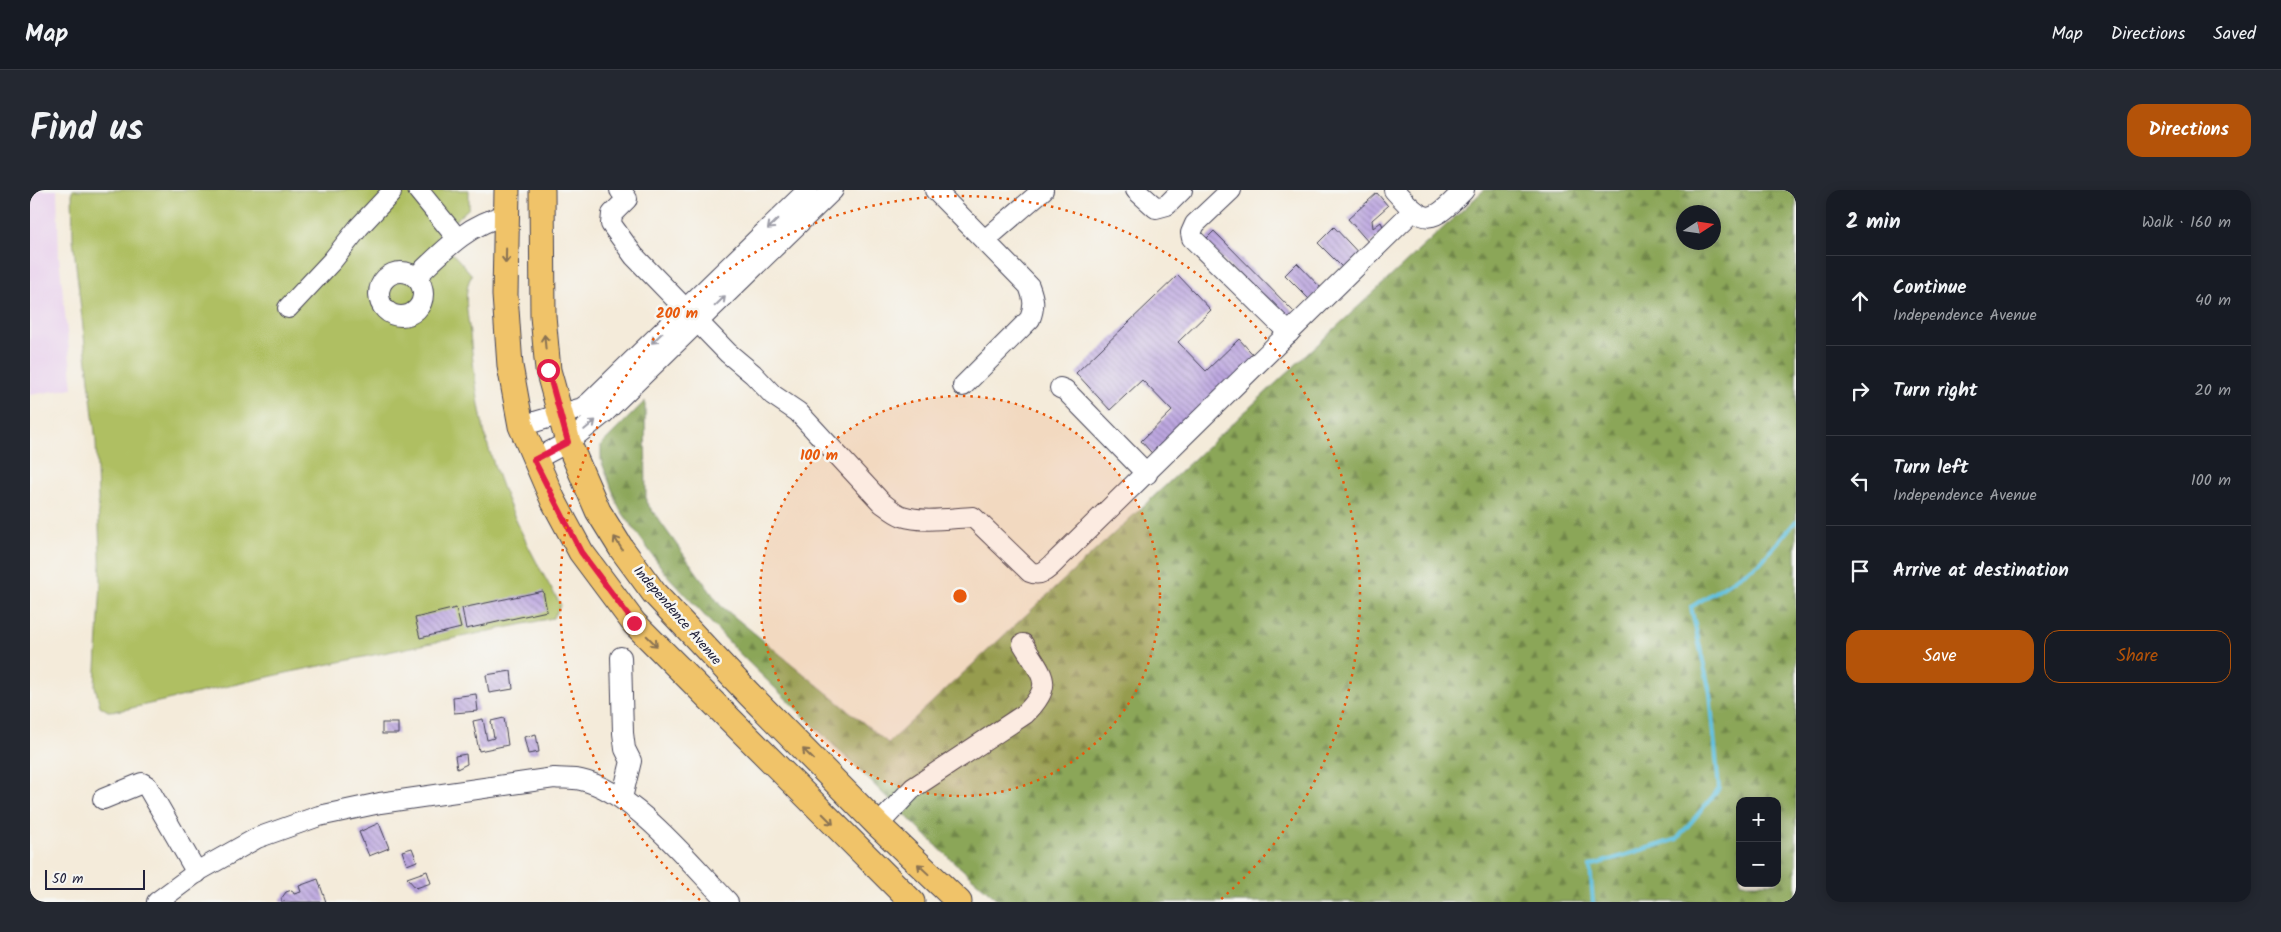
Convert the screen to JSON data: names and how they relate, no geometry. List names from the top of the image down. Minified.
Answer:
{"streets":{"main road":["Independence Avenue"]},"scale_bar":"50 m","north":"right","page":{"header":"Map","nav":["Map","Directions","Saved"],"title":"Find us","buttons":["Directions",["Save","Share"]],"heading":["2 min","Walk · 160 m"],"list":[["Continue","Independence Avenue","40 m"],["Turn right","20 m"],["Turn left","Independence Avenue","100 m"],"Arrive at destination"],"map_buttons":["+","−"],"scale":"50 m"},"rings":["200 m","100 m"]}
